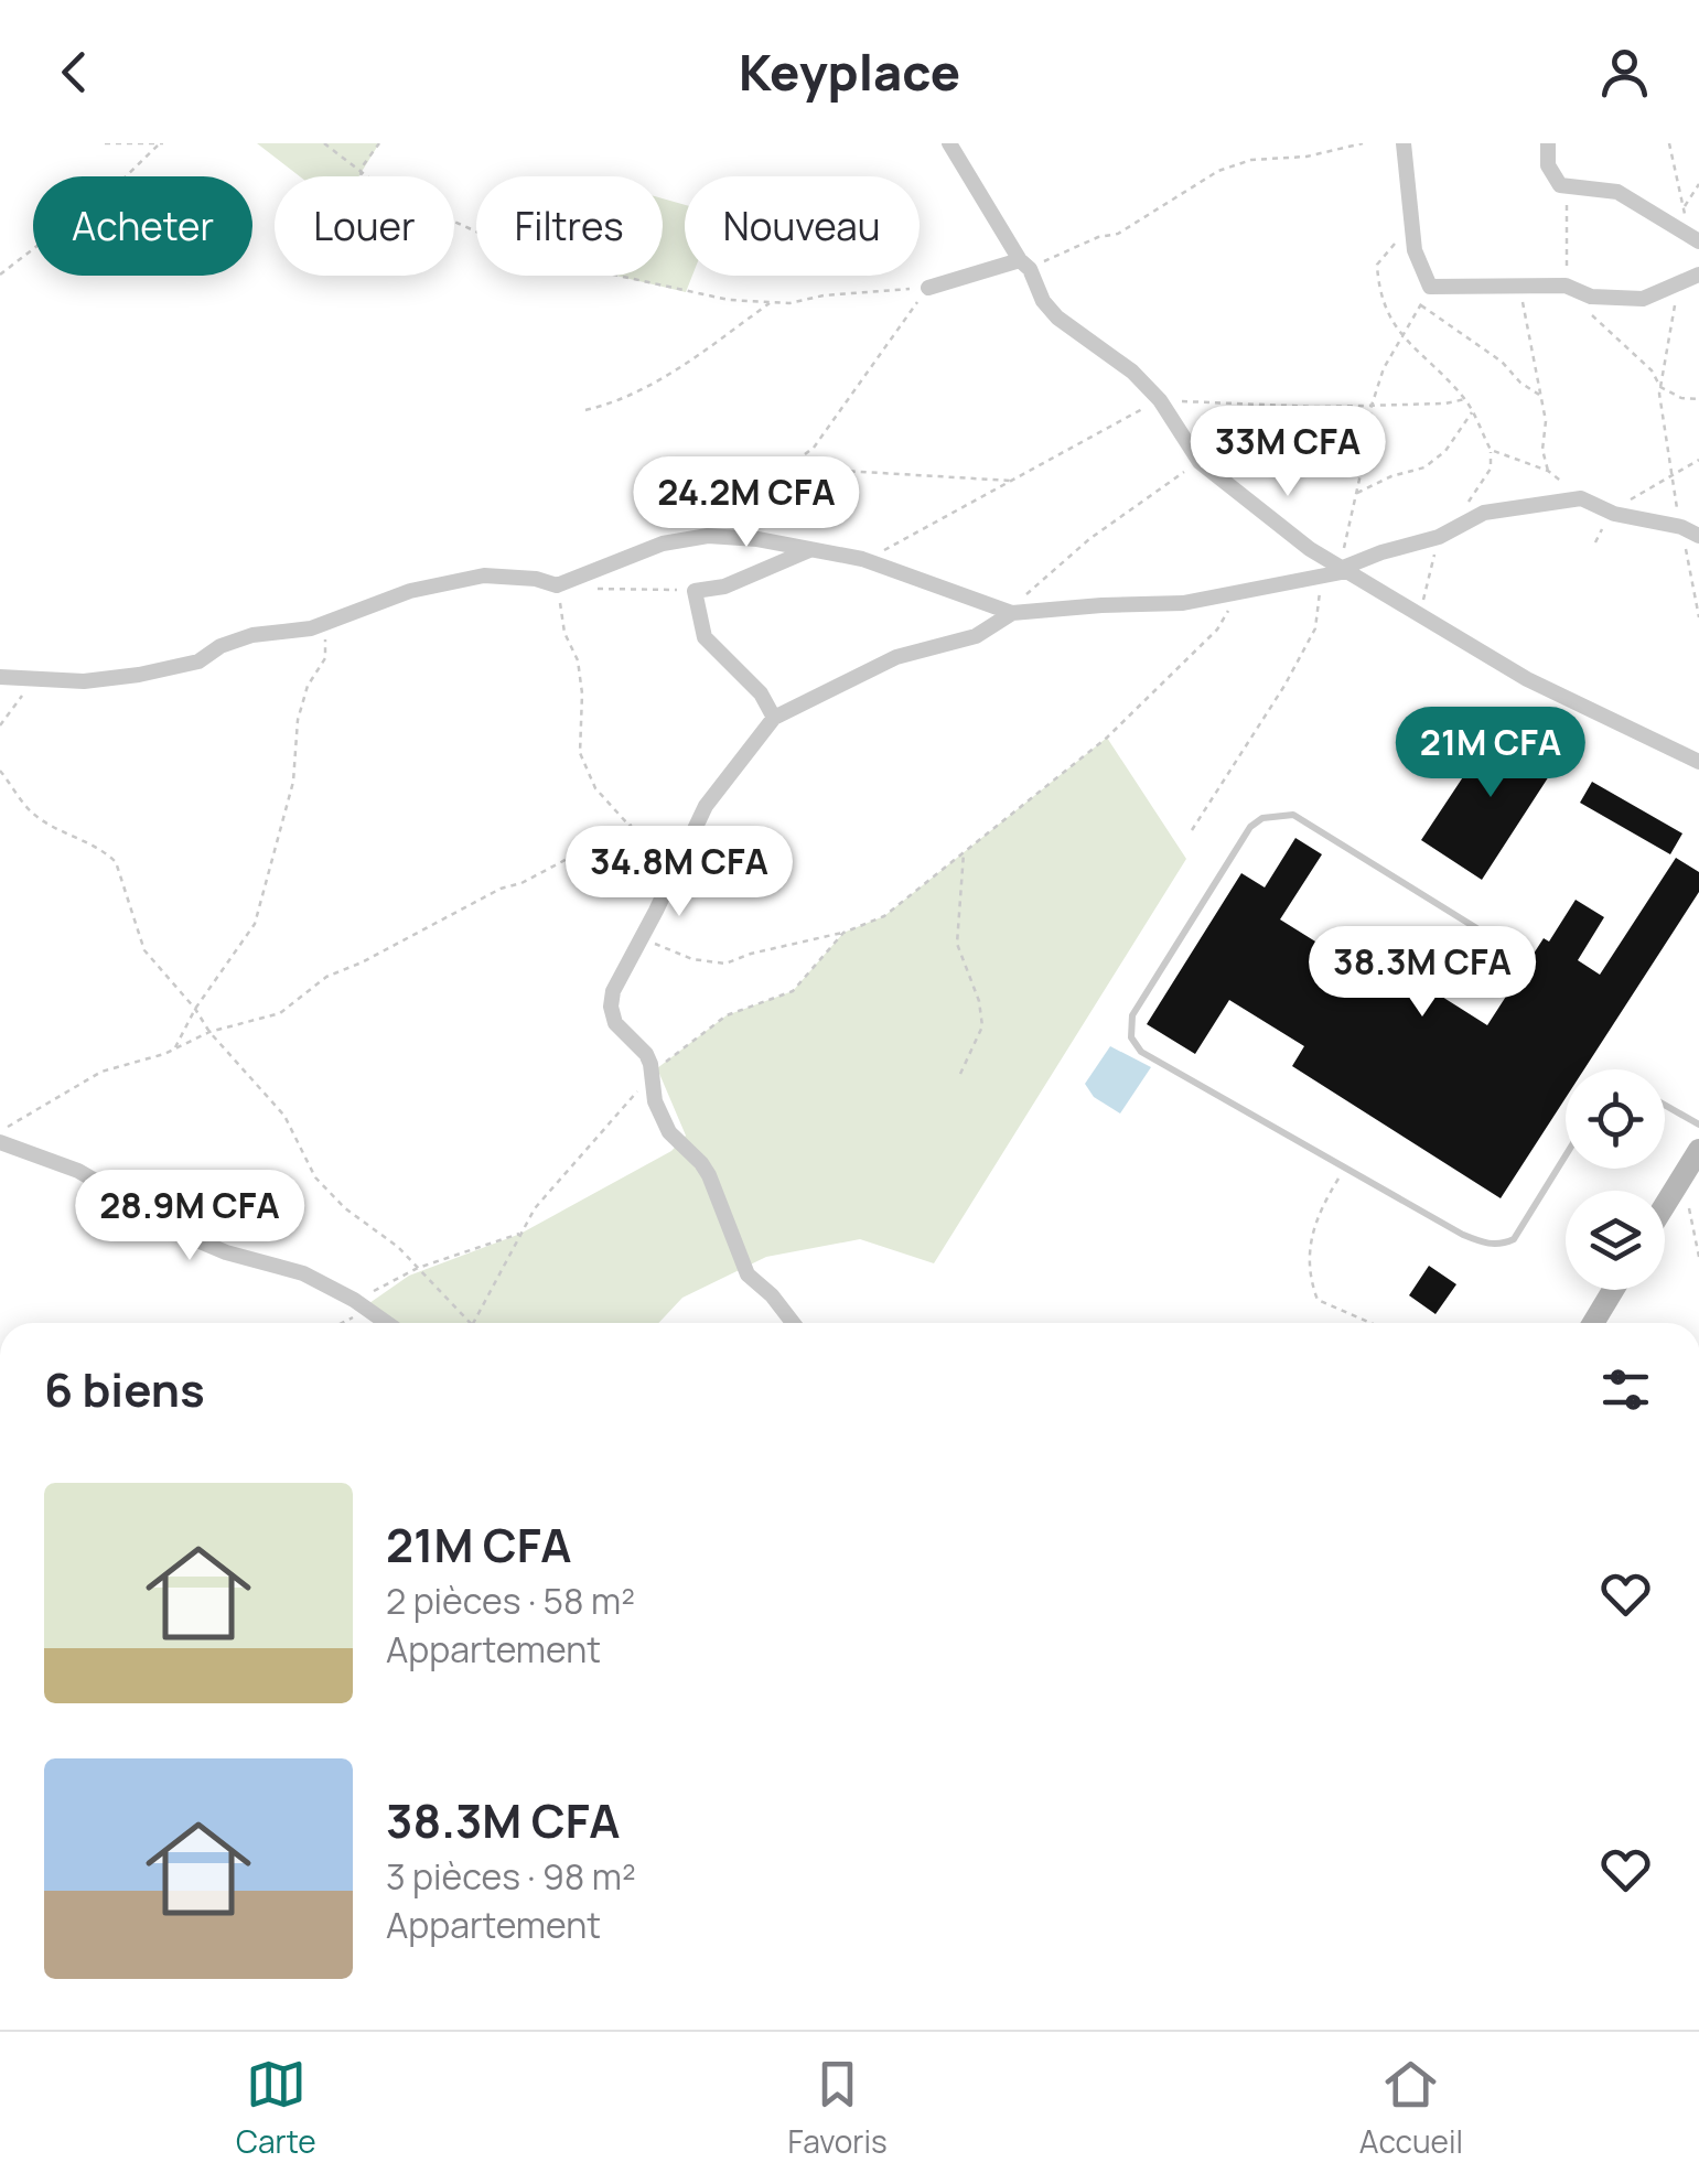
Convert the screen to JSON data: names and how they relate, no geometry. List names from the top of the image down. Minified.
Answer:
{"page":{"header":"Keyplace","chip":["Acheter","Louer","Filtres","Nouveau"],"price":["33M CFA","24.2M CFA","21M CFA","34.8M CFA","38.3M CFA","28.9M CFA"],"heading":"6 biens","list":[{"name":"21M CFA","note":"2 pièces · 58 m² · Appartement"},{"name":"38.3M CFA","note":"3 pièces · 98 m² · Appartement"}],"tabs":["Carte","Favoris","Accueil"]}}
